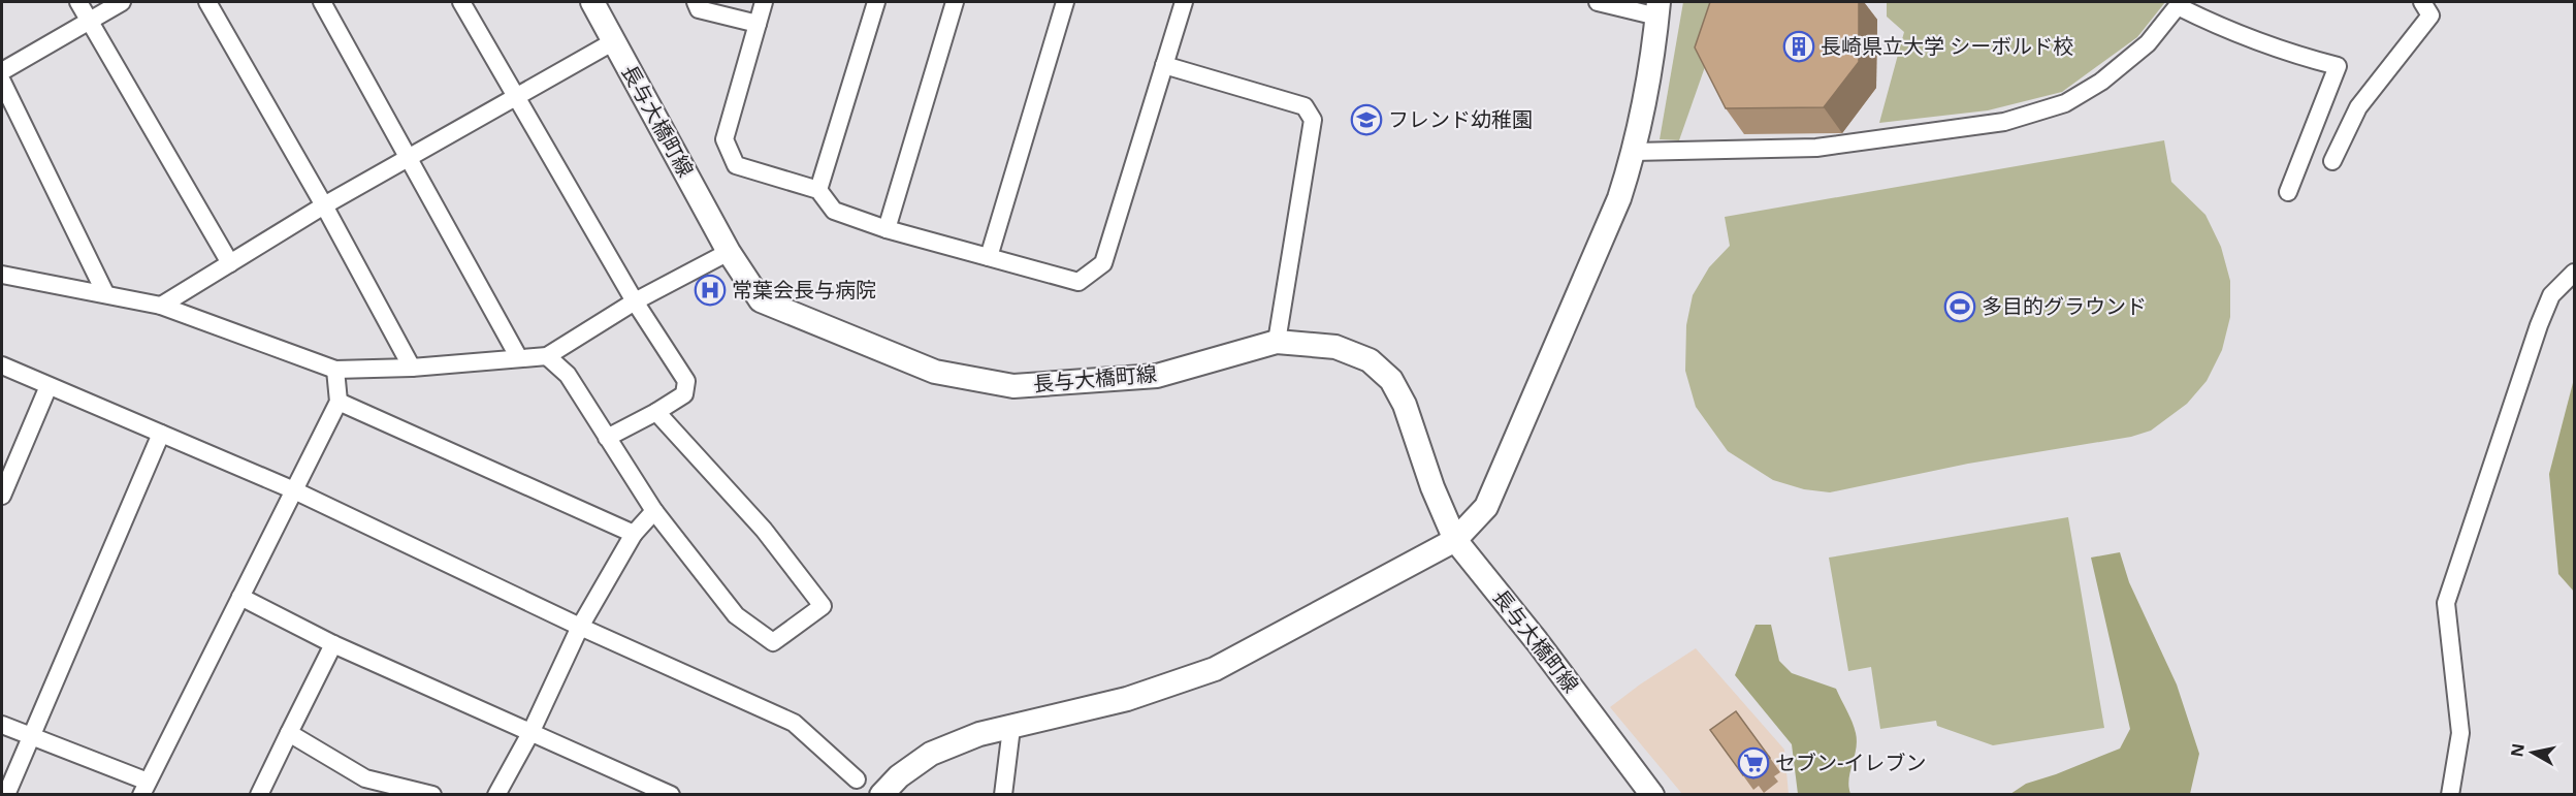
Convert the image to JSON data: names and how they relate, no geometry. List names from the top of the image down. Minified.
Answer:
{"streets":{"main road":["長与大橋町線"]},"places":{"building":["長崎県立大学 シーボルド校"],"school or university":["フレンド幼稚園"],"hospital":["常葉会長与病院"],"sports":["多目的グラウンド"],"supermarket":["セブン-イレブン"]},"north":"left"}
